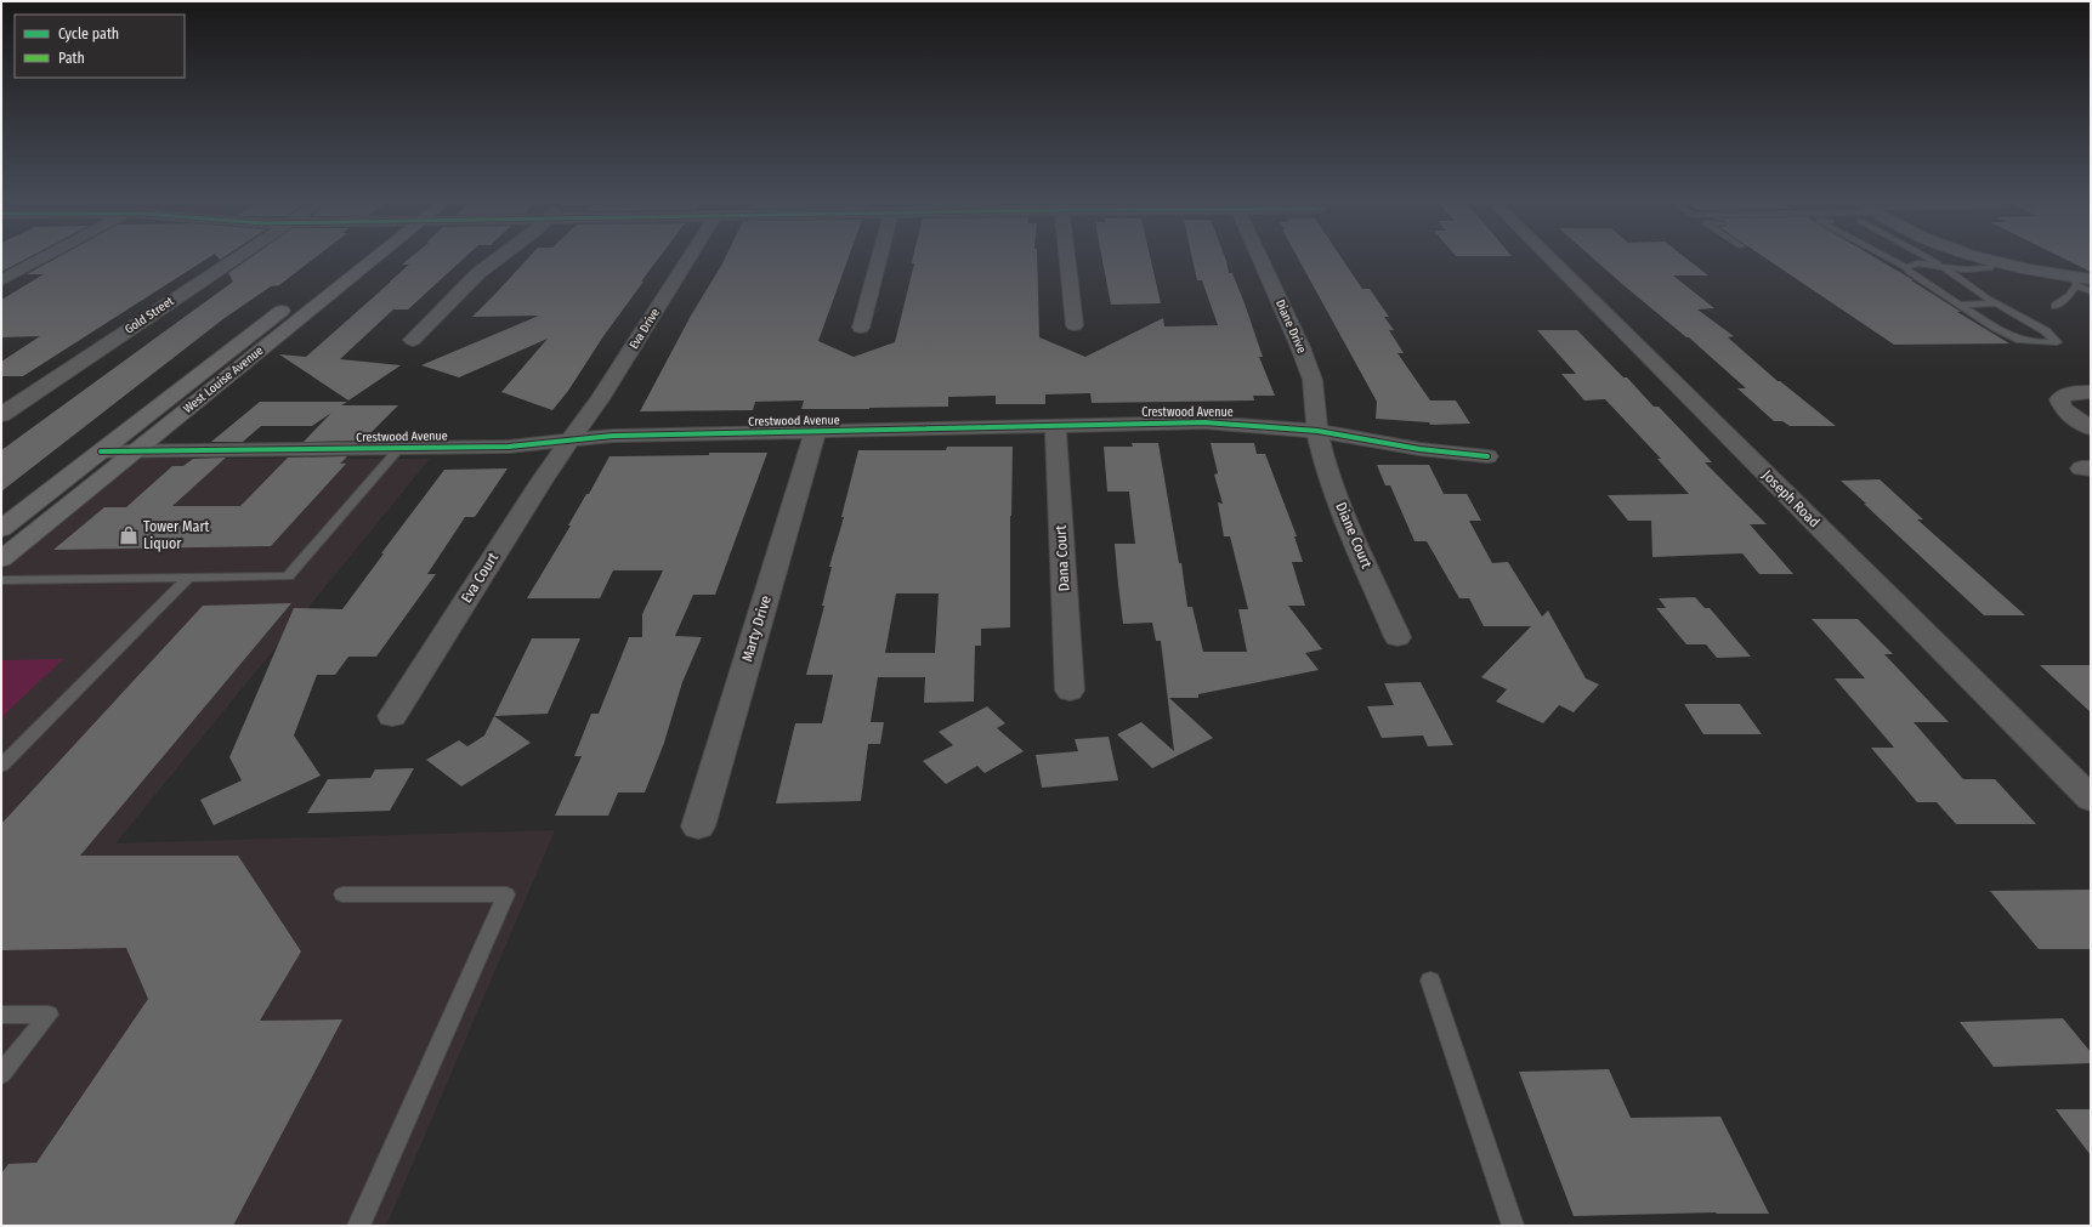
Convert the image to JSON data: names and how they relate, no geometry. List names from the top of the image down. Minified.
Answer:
{"streets":{"main road":["West Louise Avenue"],"street":["Gold Street","Diane Drive","Eva Drive","Crestwood Avenue","Joseph Road","Diane Court","Dana Court","Eva Court","Marty Drive"]},"crossings":[["Diane Drive","Crestwood Avenue"],["Diane Drive","Diane Court"],["Eva Drive","Crestwood Avenue"],["Eva Drive","Eva Court"],["West Louise Avenue","Crestwood Avenue"],["Crestwood Avenue","Diane Court"],["Crestwood Avenue","Dana Court"],["Crestwood Avenue","Eva Court"],["Crestwood Avenue","Marty Drive"]],"places":{"shop":["Tower Mart Liquor"]},"legend":["Cycle path","Path"]}
